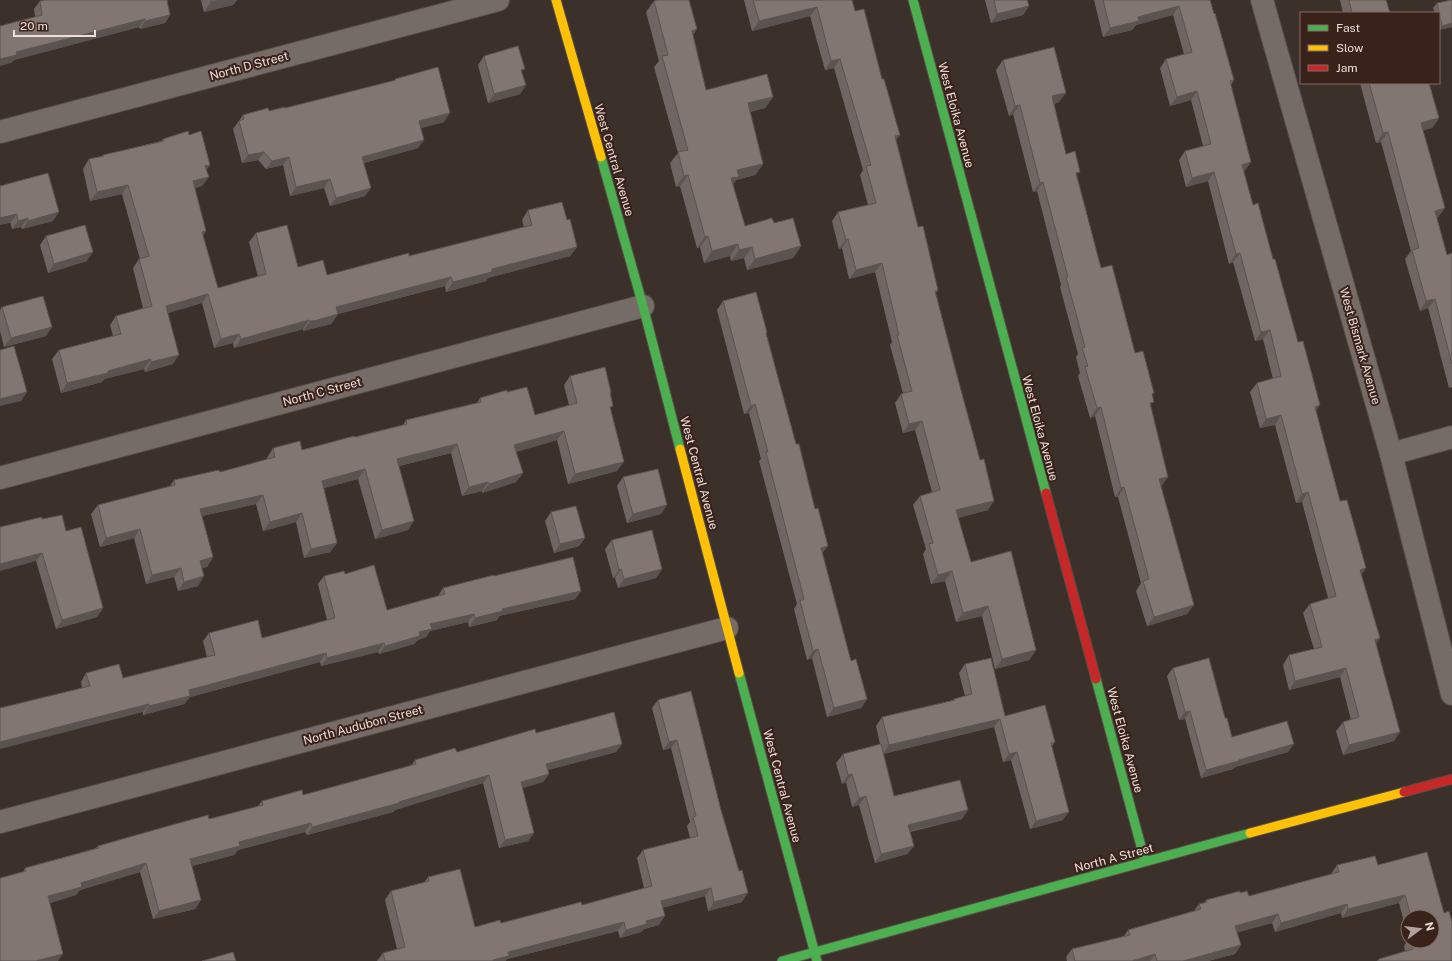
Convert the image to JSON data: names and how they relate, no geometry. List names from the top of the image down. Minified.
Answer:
{"streets":{"street":["North D Street","West Eloika Avenue","West Central Avenue","West Bismark Avenue","North C Street","North Audubon Street","North A Street"]},"crossings":[["West Eloika Avenue","North A Street"],["West Central Avenue","North C Street"],["West Central Avenue","North Audubon Street"],["West Central Avenue","North A Street"]],"legend":["Fast","Slow","Jam"],"scale_bar":"20 m","north":"right"}
